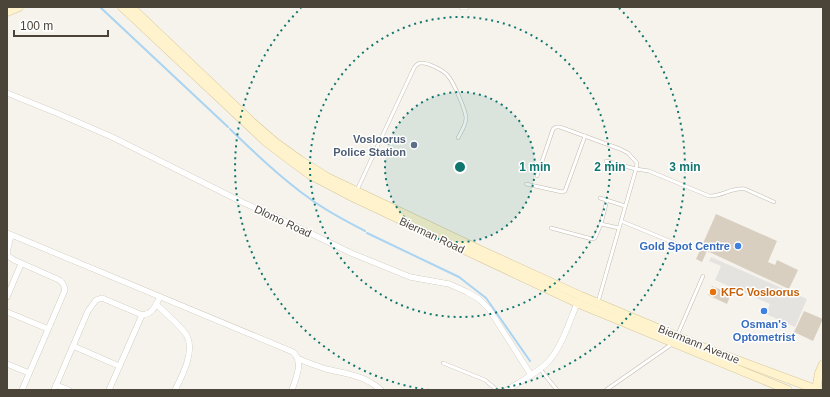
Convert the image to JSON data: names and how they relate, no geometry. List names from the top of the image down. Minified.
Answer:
{"streets":{"main road":["Bierman Road","Biermann Avenue"],"street":["Dlomo Road"]},"crossings":[["Bierman Road","Biermann Avenue"]],"places":["Vosloorus Police Station","Gold Spot Centre","KFC Vosloorus","Osman's Optometrist"],"scale_bar":"100 m","rings":["1 min","2 min","3 min"]}
